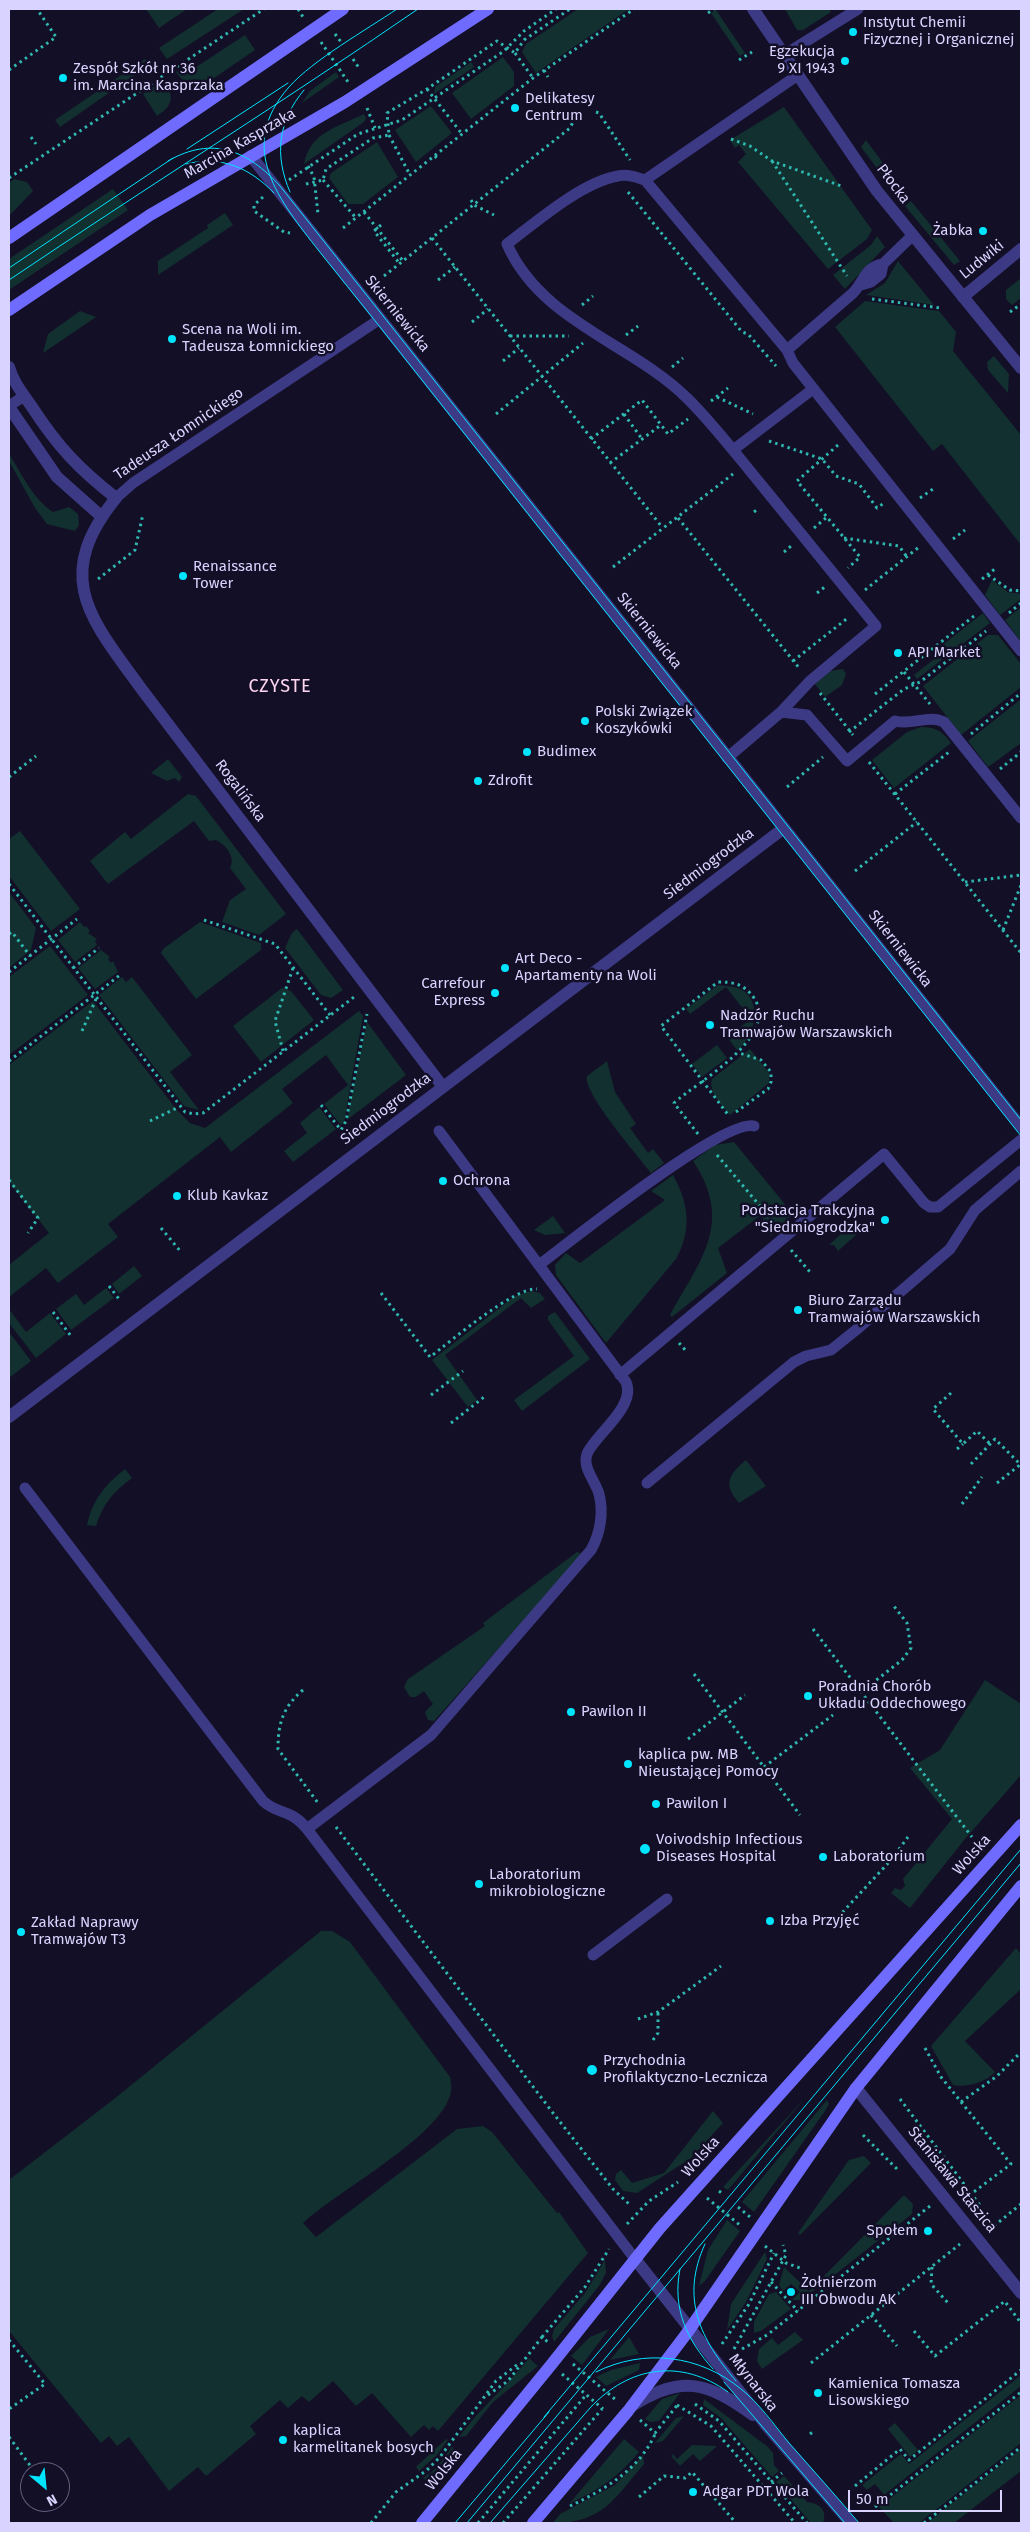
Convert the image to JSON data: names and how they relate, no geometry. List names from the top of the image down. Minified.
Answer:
{"streets":{"main road":["Marcina Kasprzaka","Wolska"],"street":["Płocka","Ludwiki","Skierniewicka","Tadeusza Łomnickiego","Rogalińska","Siedmiogrodzka","Stanisława Staszica","Młynarska"]},"crossings":[["Marcina Kasprzaka","Skierniewicka"],["Płocka","Ludwiki"],["Skierniewicka","Tadeusza Łomnickiego"],["Skierniewicka","Siedmiogrodzka"],["Tadeusza Łomnickiego","Rogalińska"],["Rogalińska","Siedmiogrodzka"],["Wolska","Młynarska"]],"districts":["CZYSTE"],"places":["Instytut Chemii Fizycznej i Organicznej","Egzekucja 9 XI 1943","Zespół Szkół nr 36 im. Marcina Kasprzaka","Delikatesy Centrum","Żabka","Scena na Woli im. Tadeusza Łomnickiego","Renaissance Tower","API Market","Polski Związek Koszykówki","Budimex","Zdrofit","Art Deco - Apartamenty na Woli","Carrefour Express","Nadzór Ruchu Tramwajów Warszawskich","Ochrona","Klub Kavkaz","Podstacja Trakcyjna \"Siedmiogrodzka\"","Biuro Zarządu Tramwajów Warszawskich","Poradnia Chorób Układu Oddechowego","Pawilon II","kaplica pw. MB Nieustającej Pomocy","Pawilon I","Voivodship Infectious Diseases Hospital","Laboratorium","Laboratorium mikrobiologiczne","Izba Przyjęć","Zakład Naprawy Tramwajów T3","Przychodnia Profilaktyczno-Lecznicza","Społem","Żołnierzom III Obwodu AK","Kamienica Tomasza Lisowskiego","kaplica karmelitanek bosych","Adgar PDT Wola"],"scale_bar":"50 m","north":"bottom right"}
